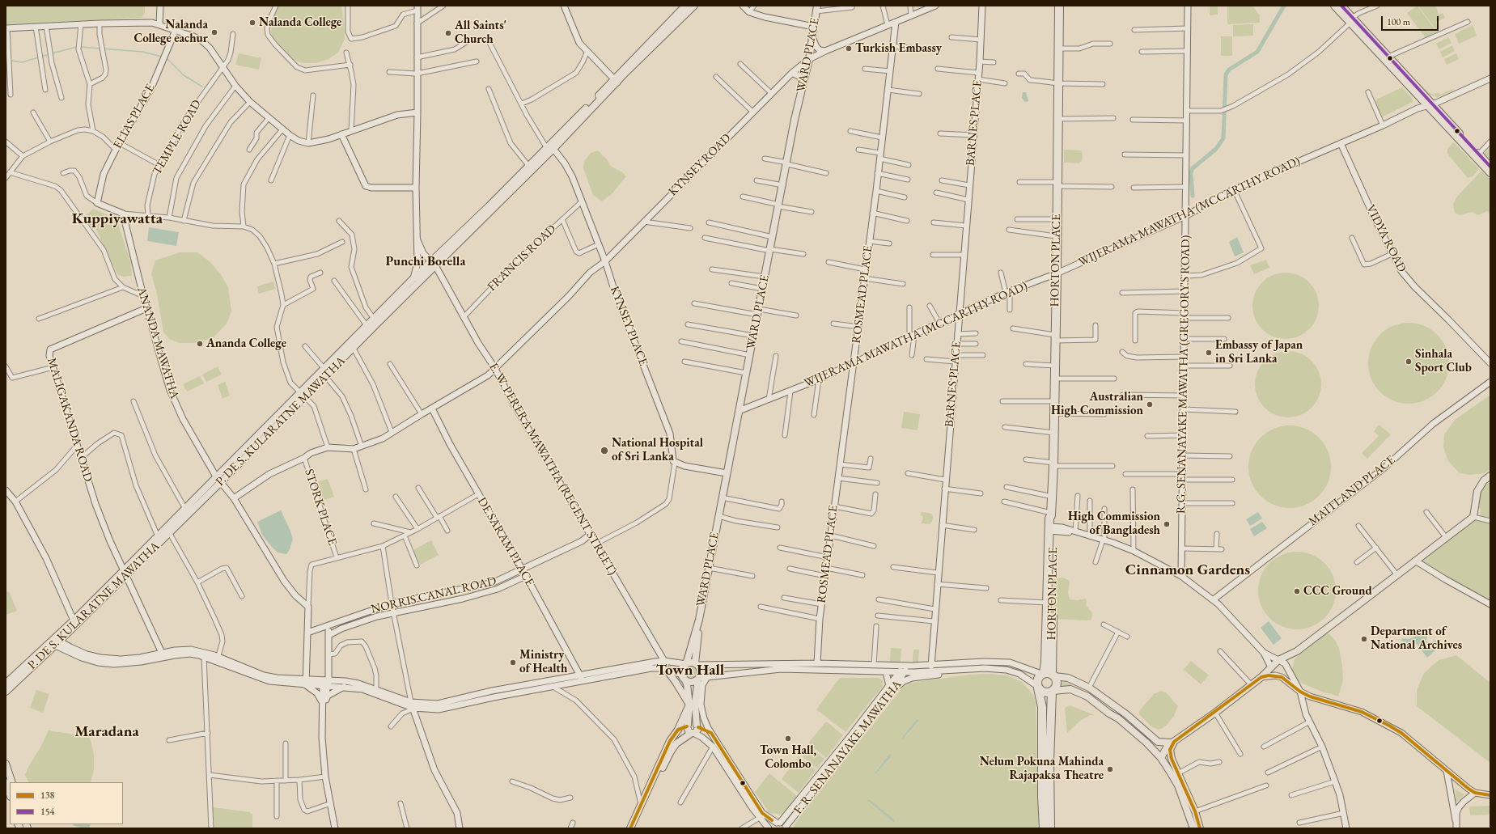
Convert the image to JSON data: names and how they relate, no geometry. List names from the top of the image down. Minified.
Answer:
{"streets":{"highway":["HORTON PLACE"],"main road":["WARD PLACE","P. DE S. KULARATNE MAWATHA"],"street":["ELIAS PLACE","BARNES PLACE","TEMPLE ROAD","KYNSEY ROAD","WIJERAMA MAWATHA (MCCARTHY ROAD)","VIDYA ROAD","FRANCIS ROAD","ROSMEAD PLACE","KYNSEY PLACE","ANANDA MAWATHA","R.G. SENANAYAKE MAWATHA (GREGORY'S ROAD)","MALIGAKANDA ROAD","E. W. PERERA MAWATHA (REGENT STREET)","MAITLAND PLACE","STORK PLACE","DE SARAM PLACE","NORRIS CANAL ROAD","F. R. SENANAYAKE MAWATHA"]},"crossings":[["WARD PLACE","KYNSEY ROAD"],["WARD PLACE","WIJERAMA MAWATHA (MCCARTHY ROAD)"],["BARNES PLACE","WIJERAMA MAWATHA (MCCARTHY ROAD)"],["KYNSEY ROAD","ROSMEAD PLACE"],["KYNSEY ROAD","KYNSEY PLACE"],["KYNSEY ROAD","E. W. PERERA MAWATHA (REGENT STREET)"],["KYNSEY ROAD","DE SARAM PLACE"],["WIJERAMA MAWATHA (MCCARTHY ROAD)","VIDYA ROAD"],["WIJERAMA MAWATHA (MCCARTHY ROAD)","HORTON PLACE"],["WIJERAMA MAWATHA (MCCARTHY ROAD)","ROSMEAD PLACE"],["WIJERAMA MAWATHA (MCCARTHY ROAD)","R.G. SENANAYAKE MAWATHA (GREGORY'S ROAD)"],["FRANCIS ROAD","KYNSEY PLACE"],["FRANCIS ROAD","E. W. PERERA MAWATHA (REGENT STREET)"],["KYNSEY PLACE","P. DE S. KULARATNE MAWATHA"],["ANANDA MAWATHA","MALIGAKANDA ROAD"],["ANANDA MAWATHA","P. DE S. KULARATNE MAWATHA"],["MALIGAKANDA ROAD","P. DE S. KULARATNE MAWATHA"],["P. DE S. KULARATNE MAWATHA","E. W. PERERA MAWATHA (REGENT STREET)"],["E. W. PERERA MAWATHA (REGENT STREET)","NORRIS CANAL ROAD"],["DE SARAM PLACE","NORRIS CANAL ROAD"]],"districts":["Kuppiyawatta","Punchi Borella","Cinnamon Gardens","Town Hall","Maradana"],"places":["Nalanda College","Nalanda College eachur","All Saints' Church","Turkish Embassy","Ananda College","Embassy of Japan in Sri Lanka","Sinhala Sport Club","Australian High Commission","National Hospital of Sri Lanka","High Commission of Bangladesh","CCC Ground","Department of National Archives","Ministry of Health","Town Hall, Colombo","Nelum Pokuna Mahinda Rajapaksa Theatre"],"lines":["transit line 154","transit line 138"],"legend":["138","154"],"scale_bar":"100 m"}
